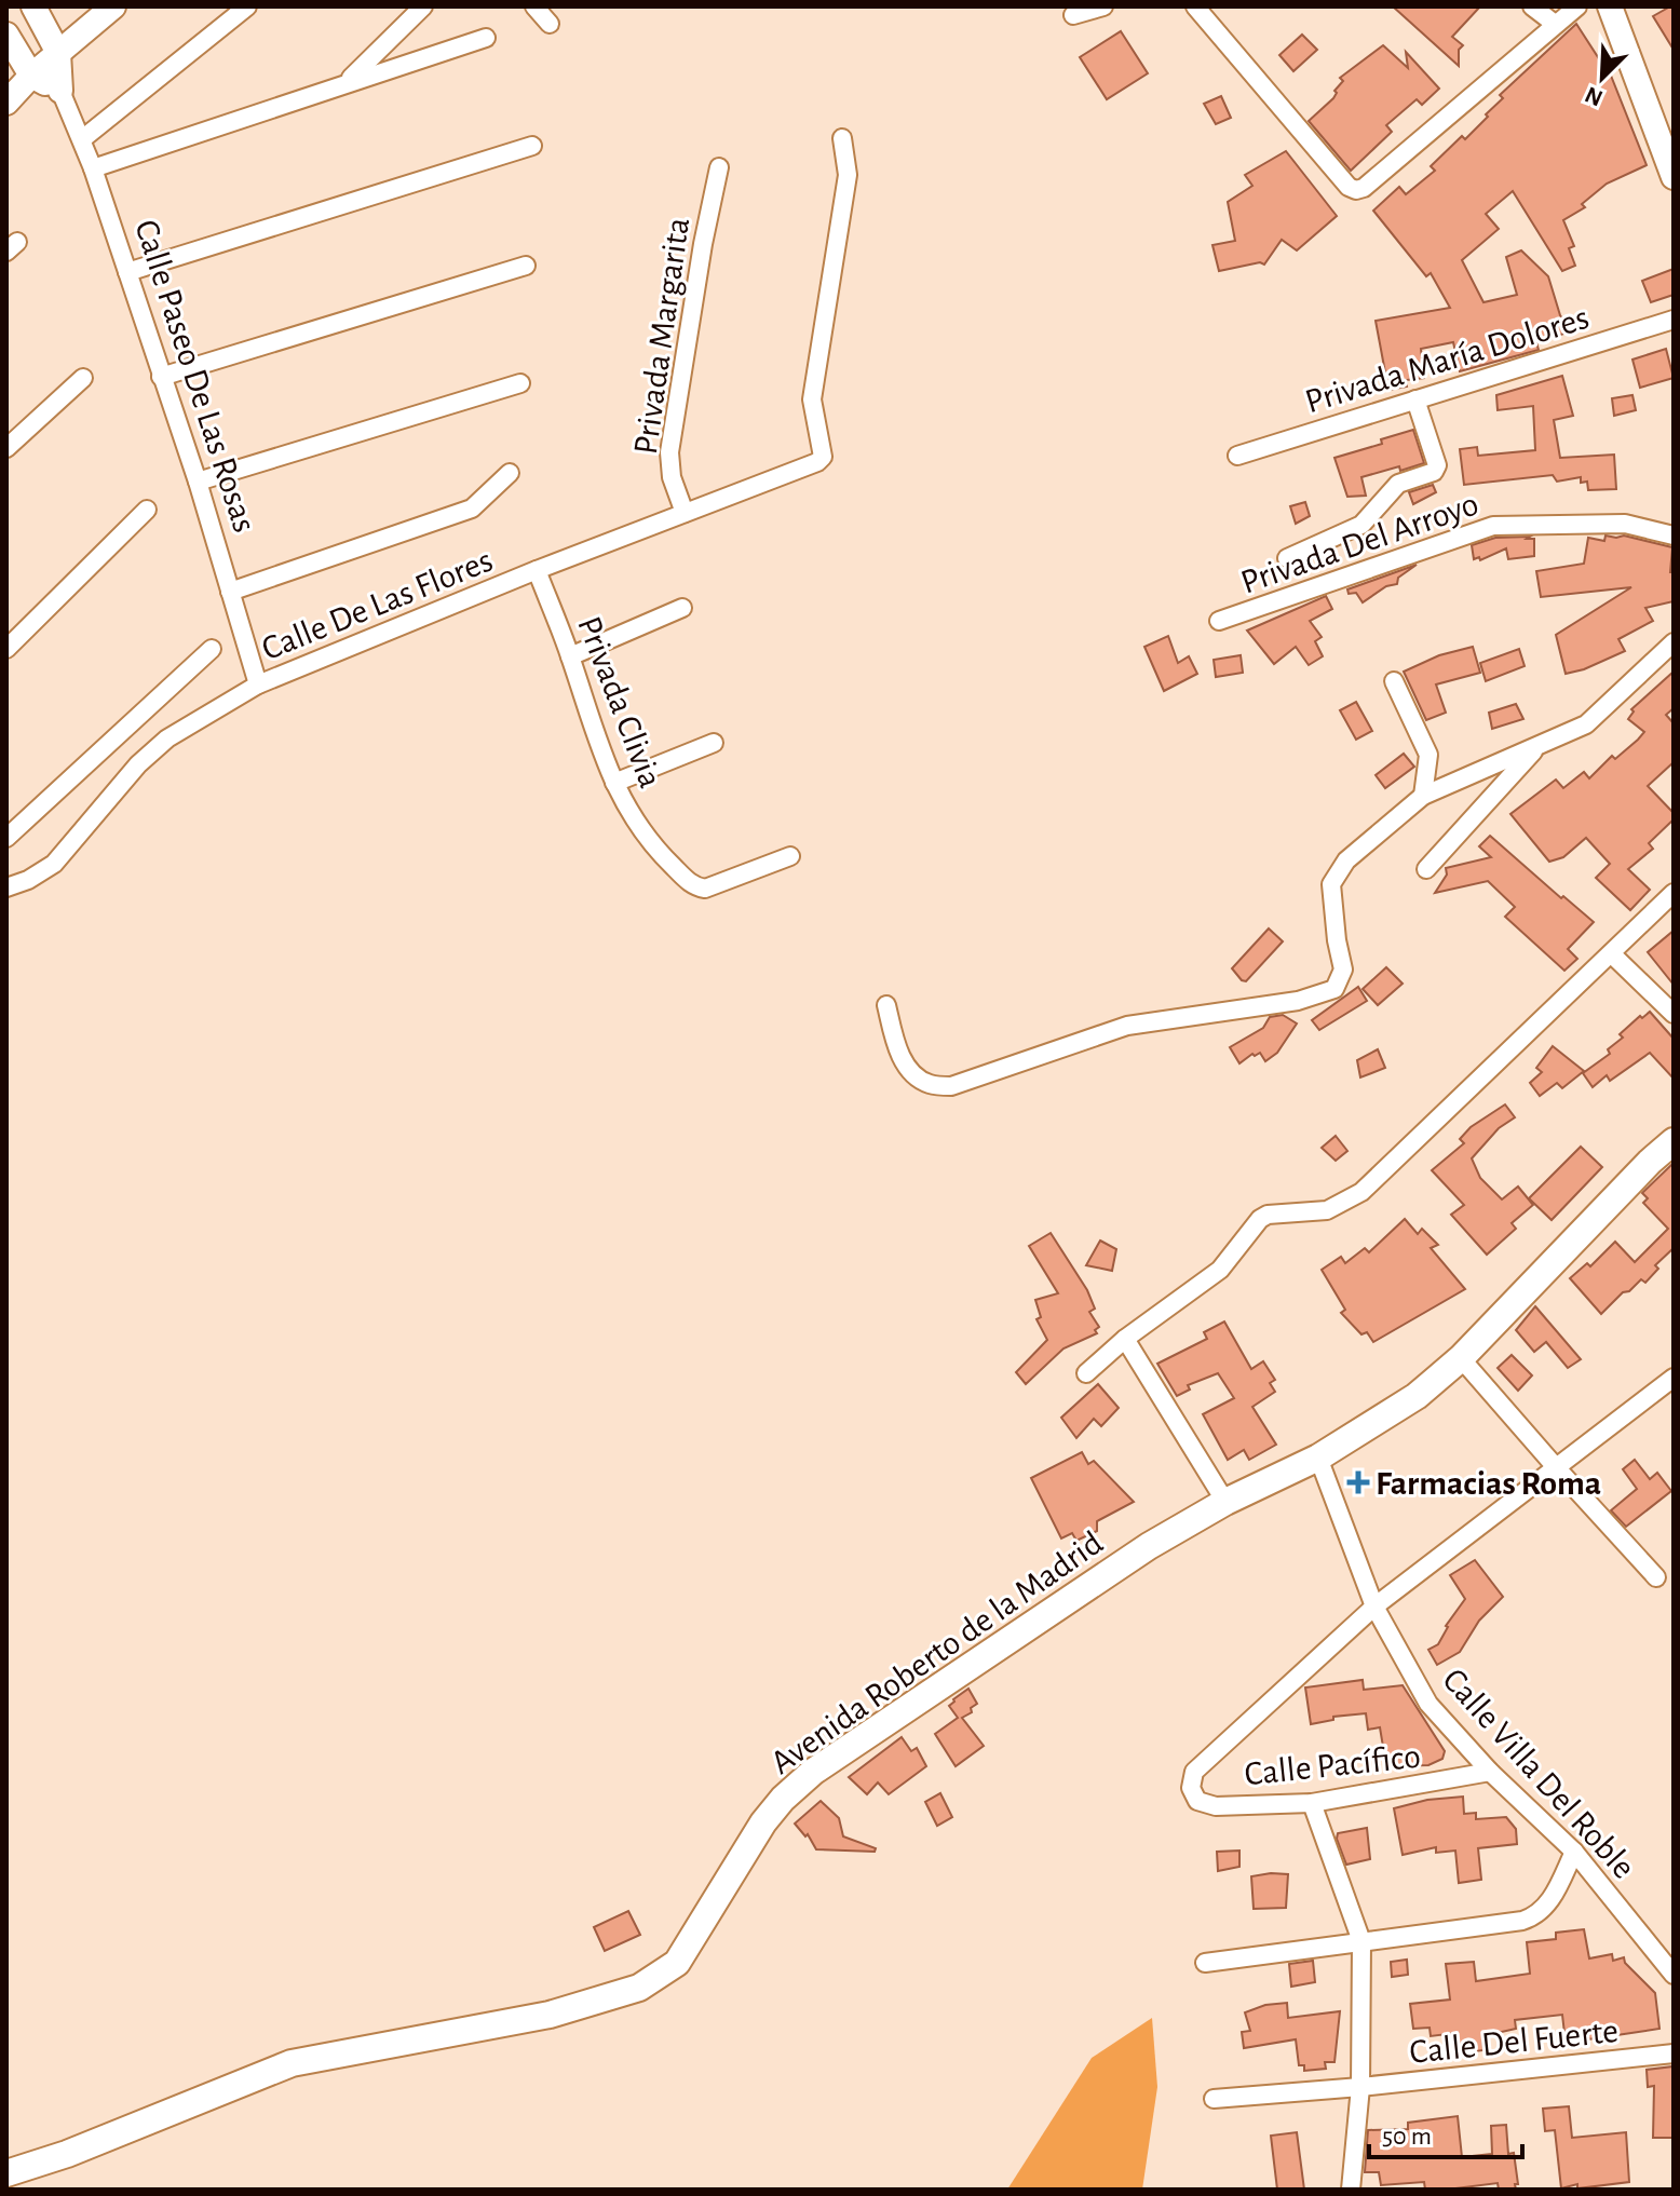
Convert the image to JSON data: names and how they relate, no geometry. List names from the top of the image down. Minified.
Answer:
{"streets":{"main road":["Avenida Roberto de la Madrid"],"street":["Privada Margarita","Privada María Dolores","Calle Paseo De Las Rosas","Privada Del Arroyo","Calle De Las Flores","Privada Clivia","Calle Pacífico","Calle Villa Del Roble","Calle Del Fuerte"]},"crossings":[["Privada Margarita","Calle De Las Flores"],["Calle Paseo De Las Rosas","Calle De Las Flores"],["Calle De Las Flores","Privada Clivia"],["Avenida Roberto de la Madrid","Calle Villa Del Roble"],["Calle Pacífico","Calle Villa Del Roble"],["Calle Pacífico","Calle Del Fuerte"]],"places":{"health":["Farmacias Roma"]},"scale_bar":"50 m","north":"bottom left"}
